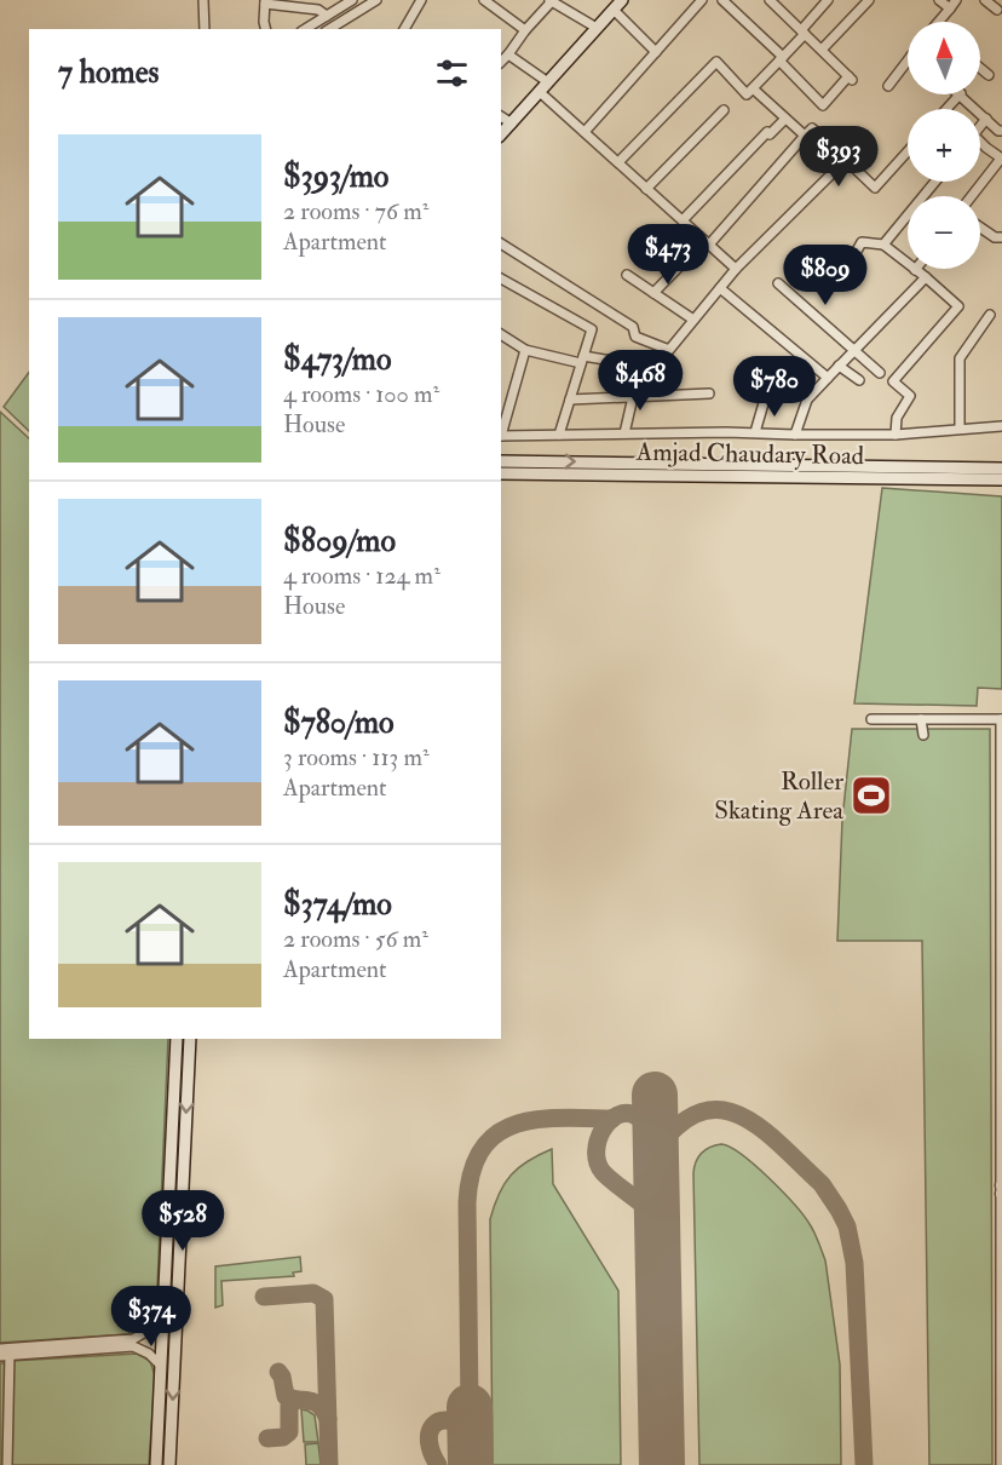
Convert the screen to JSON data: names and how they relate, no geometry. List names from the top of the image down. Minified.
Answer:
{"streets":{"main road":["Amjad Chaudary Road"]},"places":{"sports":["Roller Skating Area"]},"north":"top","page":{"map_buttons":["+","−"],"heading":"7 homes","list":[{"name":"$393/mo","note":"2 rooms · 76 m² · Apartment"},{"name":"$473/mo","note":"4 rooms · 100 m² · House"},{"name":"$809/mo","note":"4 rooms · 124 m² · House"},{"name":"$780/mo","note":"3 rooms · 113 m² · Apartment"},{"name":"$374/mo","note":"2 rooms · 56 m² · Apartment"}],"price":["$393","$473","$809","$468","$780","$528","$374"]}}
